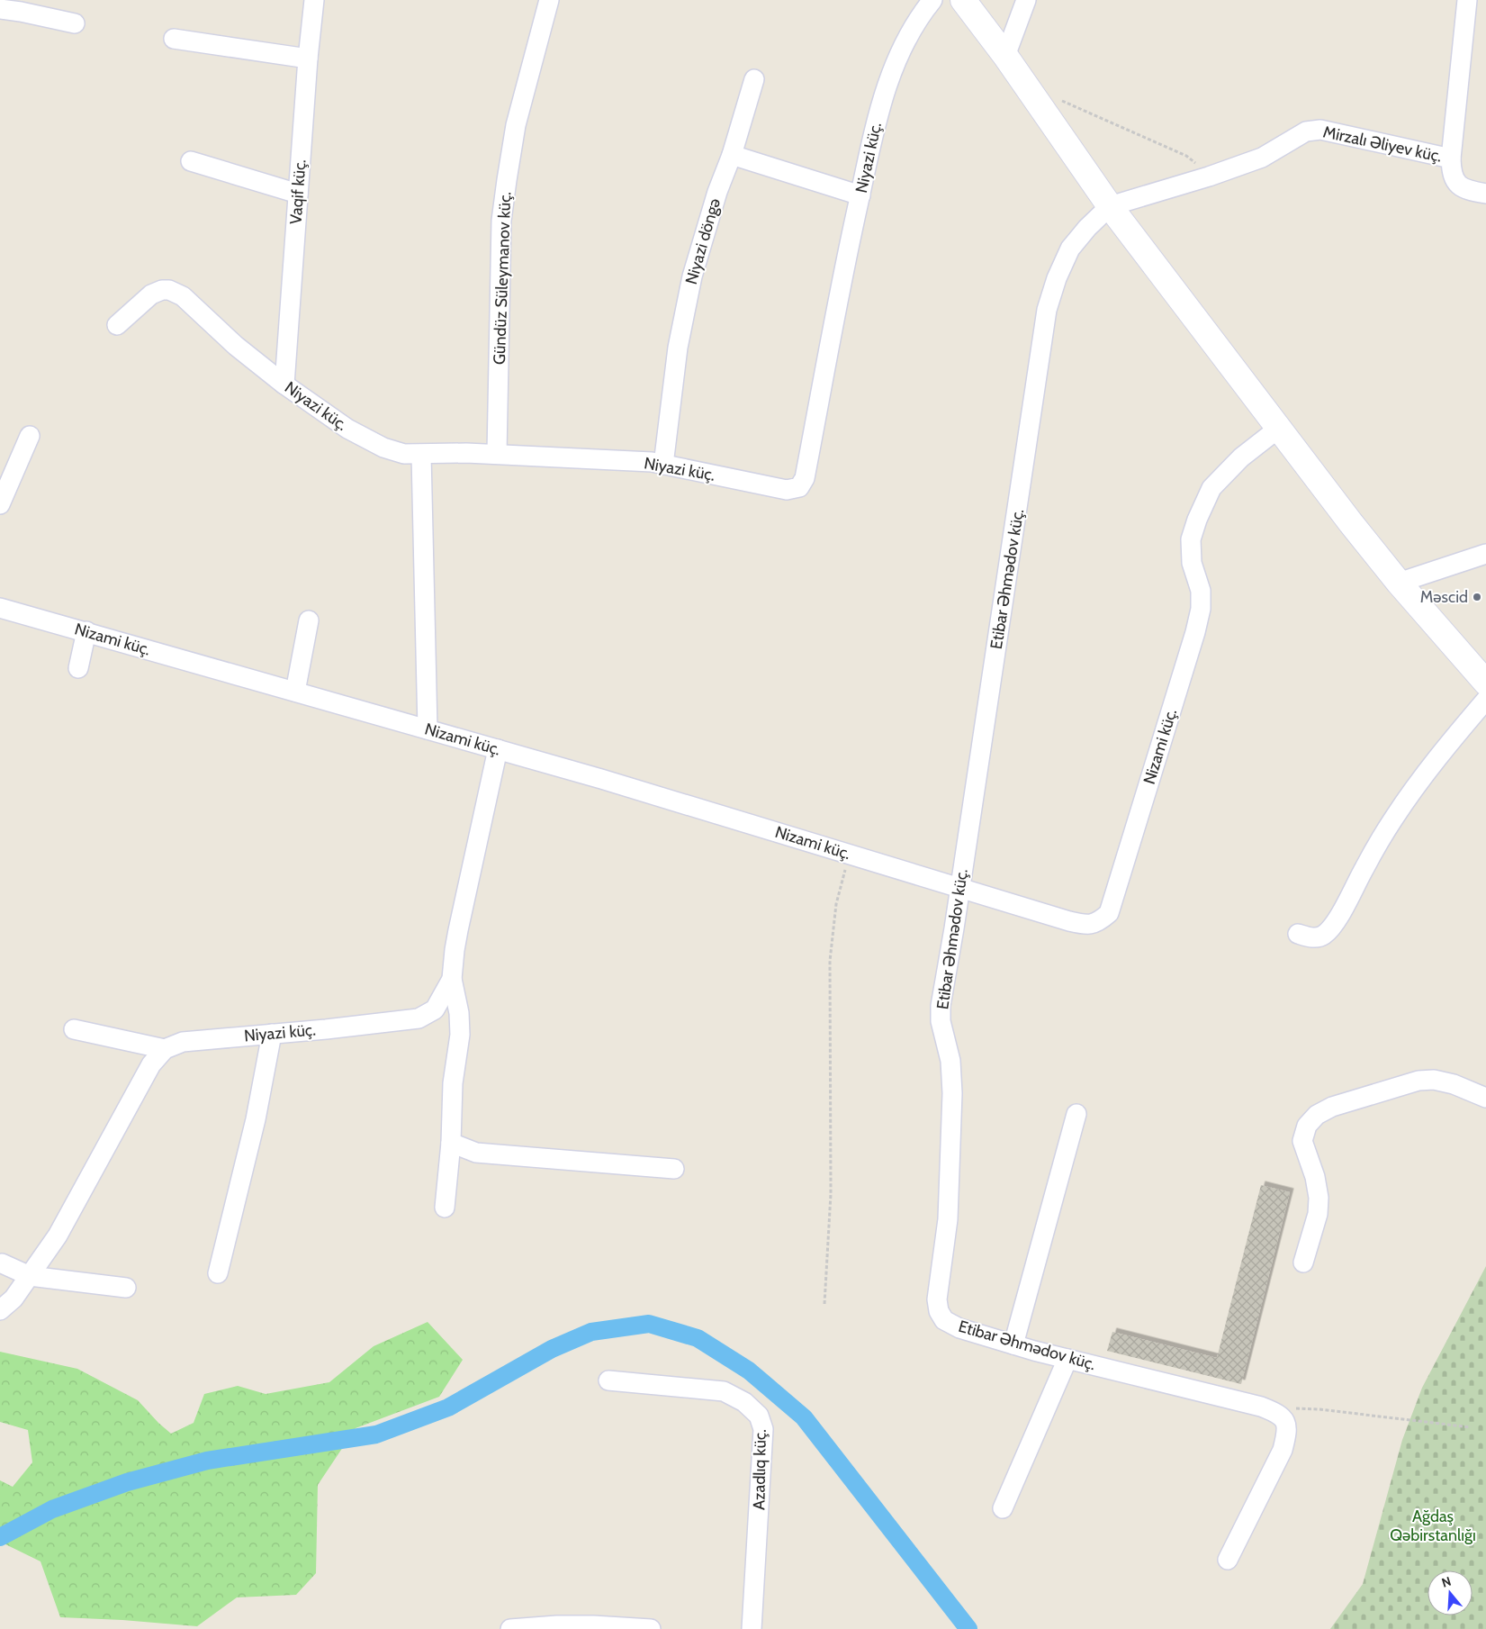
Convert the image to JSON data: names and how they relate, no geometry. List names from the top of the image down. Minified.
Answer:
{"streets":{"street":["Mirzalı Əliyev küç.","Niyazi küç.","Vaqif küç.","Niyazi döngə","Gündüz Süleymanov küç.","Etibar Əhmədov küç.","Nizami küç.","Azadlıq küç."]},"crossings":[["Mirzalı Əliyev küç.","Etibar Əhmədov küç."],["Niyazi küç.","Vaqif küç."],["Niyazi küç.","Niyazi döngə"],["Niyazi küç.","Gündüz Süleymanov küç."],["Niyazi küç.","Nizami küç."],["Etibar Əhmədov küç.","Nizami küç."]],"parks":["Ağdaş Qəbirstanlığı"],"places":["Məscid"],"north":"top"}
